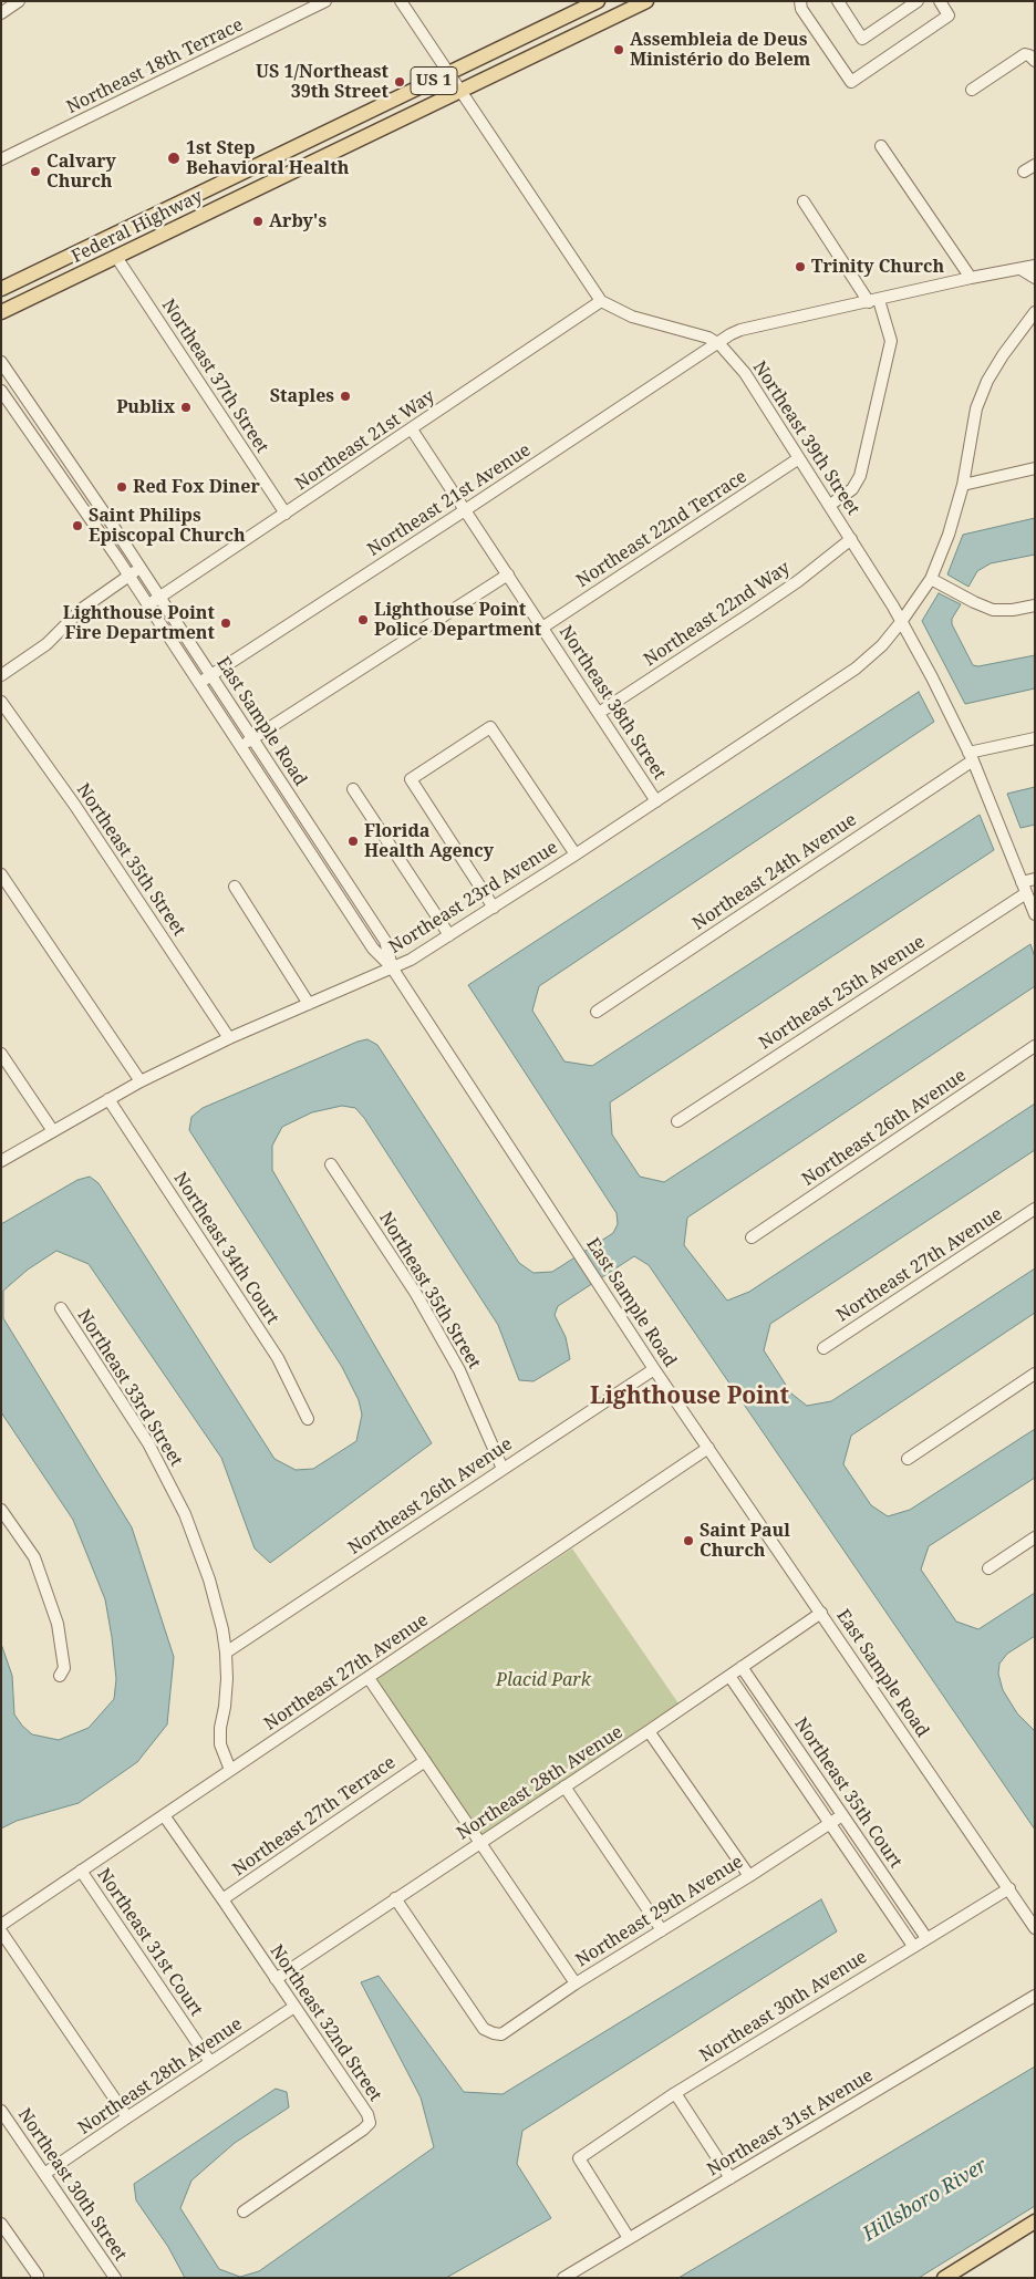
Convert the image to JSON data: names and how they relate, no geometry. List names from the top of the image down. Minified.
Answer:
{"streets":{"main road":["US 1","Federal Highway"],"street":["Northeast 18th Terrace","Northeast 37th Street","Northeast 39th Street","Northeast 21st Way","Northeast 21st Avenue","Northeast 22nd Terrace","Northeast 22nd Way","Northeast 38th Street","East Sample Road","Northeast 35th Street","Northeast 24th Avenue","Northeast 23rd Avenue","Northeast 25th Avenue","Northeast 26th Avenue","Northeast 34th Court","Northeast 27th Avenue","Northeast 33rd Street","Northeast 28th Avenue","Northeast 35th Court","Northeast 27th Terrace","Northeast 29th Avenue","Northeast 31st Court","Northeast 30th Avenue","Northeast 32nd Street","Northeast 31st Avenue","Northeast 30th Street"]},"crossings":[["Federal Highway","Northeast 37th Street"],["Federal Highway","Northeast 39th Street"],["Northeast 37th Street","Northeast 21st Way"],["Northeast 39th Street","Northeast 21st Way"],["Northeast 39th Street","Northeast 21st Avenue"],["Northeast 39th Street","Northeast 22nd Terrace"],["Northeast 39th Street","Northeast 22nd Way"],["Northeast 39th Street","Northeast 24th Avenue"],["Northeast 39th Street","Northeast 23rd Avenue"],["Northeast 39th Street","Northeast 25th Avenue"],["Northeast 21st Way","Northeast 38th Street"],["Northeast 21st Way","East Sample Road"],["Northeast 21st Avenue","Northeast 38th Street"],["Northeast 21st Avenue","East Sample Road"],["Northeast 22nd Terrace","Northeast 38th Street"],["Northeast 22nd Way","Northeast 38th Street"],["Northeast 38th Street","Northeast 23rd Avenue"],["East Sample Road","Northeast 23rd Avenue"],["East Sample Road","Northeast 26th Avenue"],["East Sample Road","Northeast 27th Avenue"],["East Sample Road","Northeast 28th Avenue"],["East Sample Road","Northeast 30th Avenue"],["Northeast 35th Street","Northeast 23rd Avenue"],["Northeast 35th Street","Northeast 26th Avenue"],["Northeast 23rd Avenue","Northeast 34th Court"],["Northeast 26th Avenue","Northeast 33rd Street"],["Northeast 27th Avenue","Northeast 33rd Street"],["Northeast 27th Avenue","Northeast 31st Court"],["Northeast 27th Avenue","Northeast 32nd Street"],["Northeast 28th Avenue","Northeast 35th Court"],["Northeast 28th Avenue","Northeast 29th Avenue"],["Northeast 28th Avenue","Northeast 31st Court"],["Northeast 28th Avenue","Northeast 32nd Street"],["Northeast 28th Avenue","Northeast 30th Street"],["Northeast 35th Court","Northeast 29th Avenue"],["Northeast 35th Court","Northeast 30th Avenue"],["Northeast 27th Terrace","Northeast 32nd Street"],["Northeast 30th Avenue","Northeast 31st Avenue"]],"districts":["Lighthouse Point"],"water":["Hillsboro River"],"parks":["Placid Park"],"places":["Assembleia de Deus Ministério do Belem","US 1/Northeast 39th Street","1st Step Behavioral Health","Calvary Church","Arby's","Trinity Church","Staples","Publix","Red Fox Diner","Saint Philips Episcopal Church","Lighthouse Point Police Department","Lighthouse Point Fire Department","Florida Health Agency","Saint Paul Church"]}
